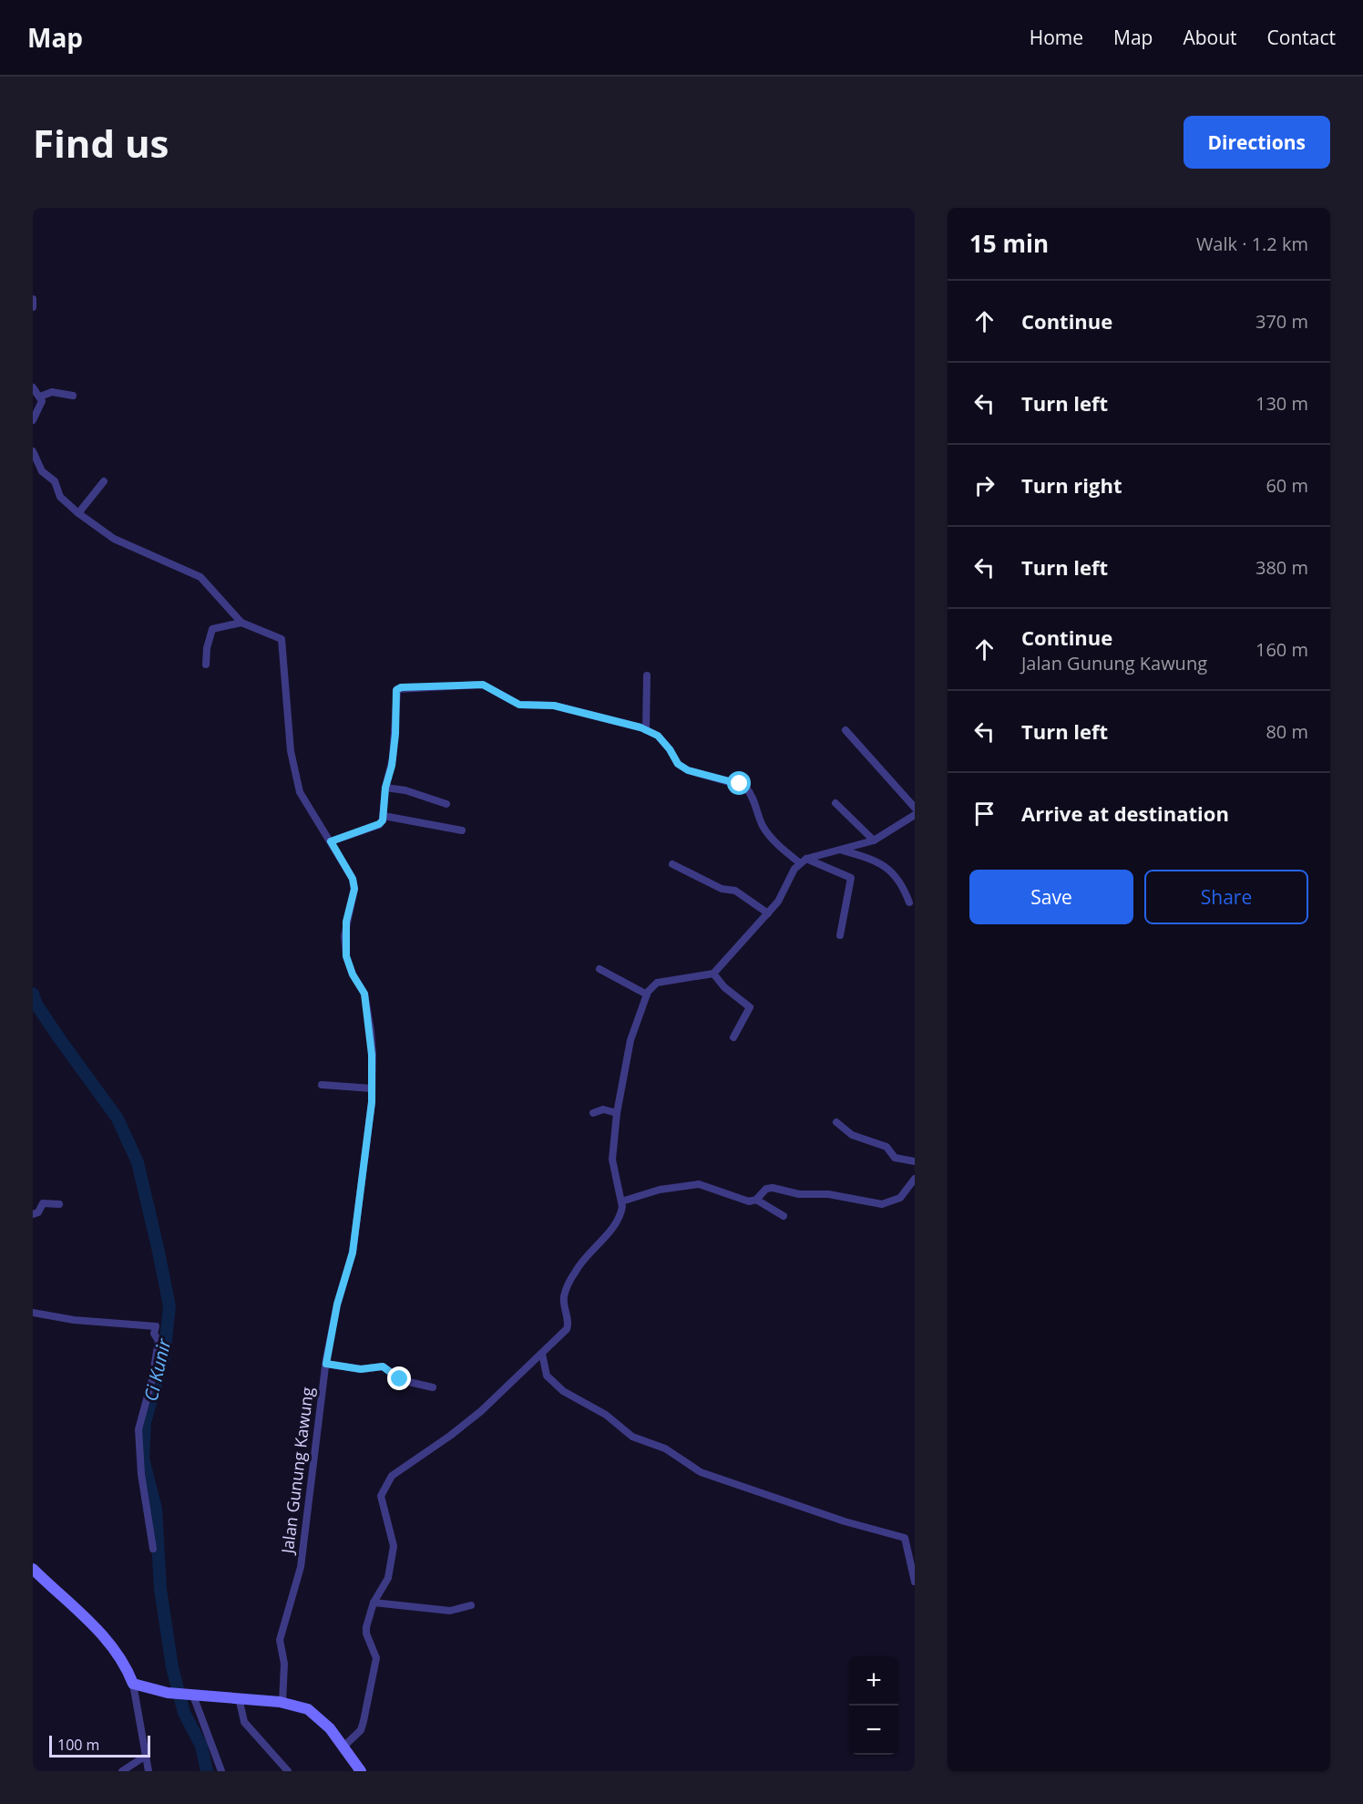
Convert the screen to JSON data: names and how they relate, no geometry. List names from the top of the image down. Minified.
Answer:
{"streets":{"street":["Jalan Gunung Kawung"]},"water":["Ci Kunir"],"scale_bar":"100 m","page":{"header":"Map","nav":["Home","Map","About","Contact"],"buttons":["Directions",["Save","Share"]],"title":"Find us","heading":["15 min","Walk · 1.2 km"],"list":[["Continue","370 m"],["Turn left","130 m"],["Turn right","60 m"],["Turn left","380 m"],["Continue","Jalan Gunung Kawung","160 m"],["Turn left","80 m"],"Arrive at destination"],"map_buttons":["+","−"],"scale":"100 m"}}
